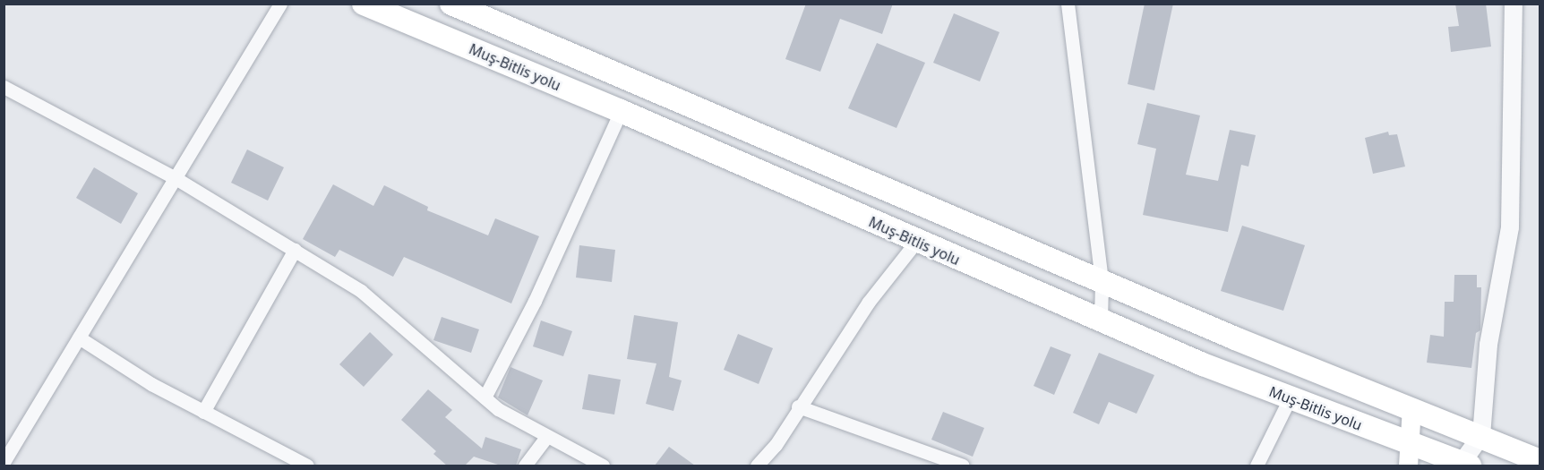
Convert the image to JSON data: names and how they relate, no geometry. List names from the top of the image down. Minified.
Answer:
{"streets":{"highway":["Muş-Bitlis yolu"]}}
